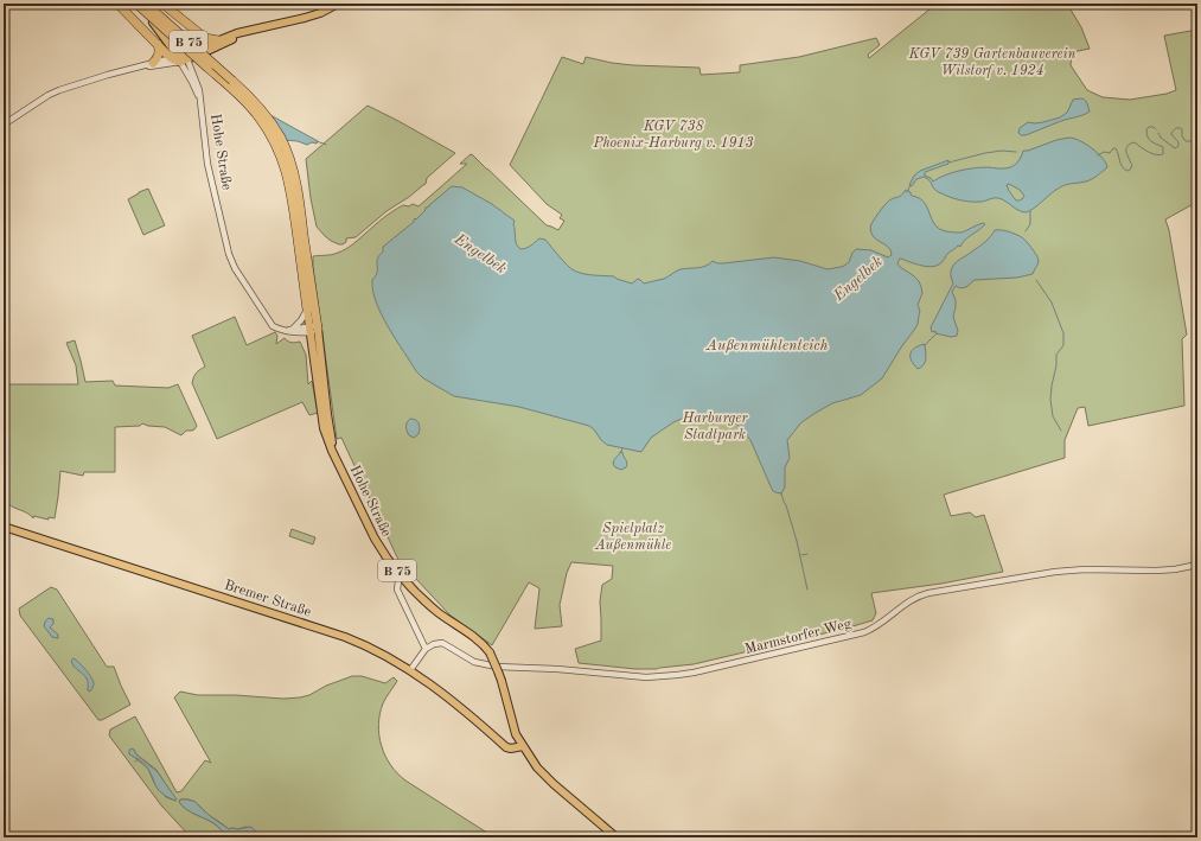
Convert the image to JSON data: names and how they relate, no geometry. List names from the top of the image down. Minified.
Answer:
{"streets":{"highway":["B 75"],"main road":["Hohe Straße","Bremer Straße"],"street":["Marmstorfer Weg"]},"crossings":[["B 75","Hohe Straße"],["B 75","Bremer Straße"],["Hohe Straße","Bremer Straße"]],"water":["Engelbek","Außenmühlenteich"],"parks":["KGV 739 Gartenbauverein Wilstorf v. 1924","KGV 738 Phoenix-Harburg v. 1913","Harburger Stadtpark","Spielplatz Außenmühle"]}
